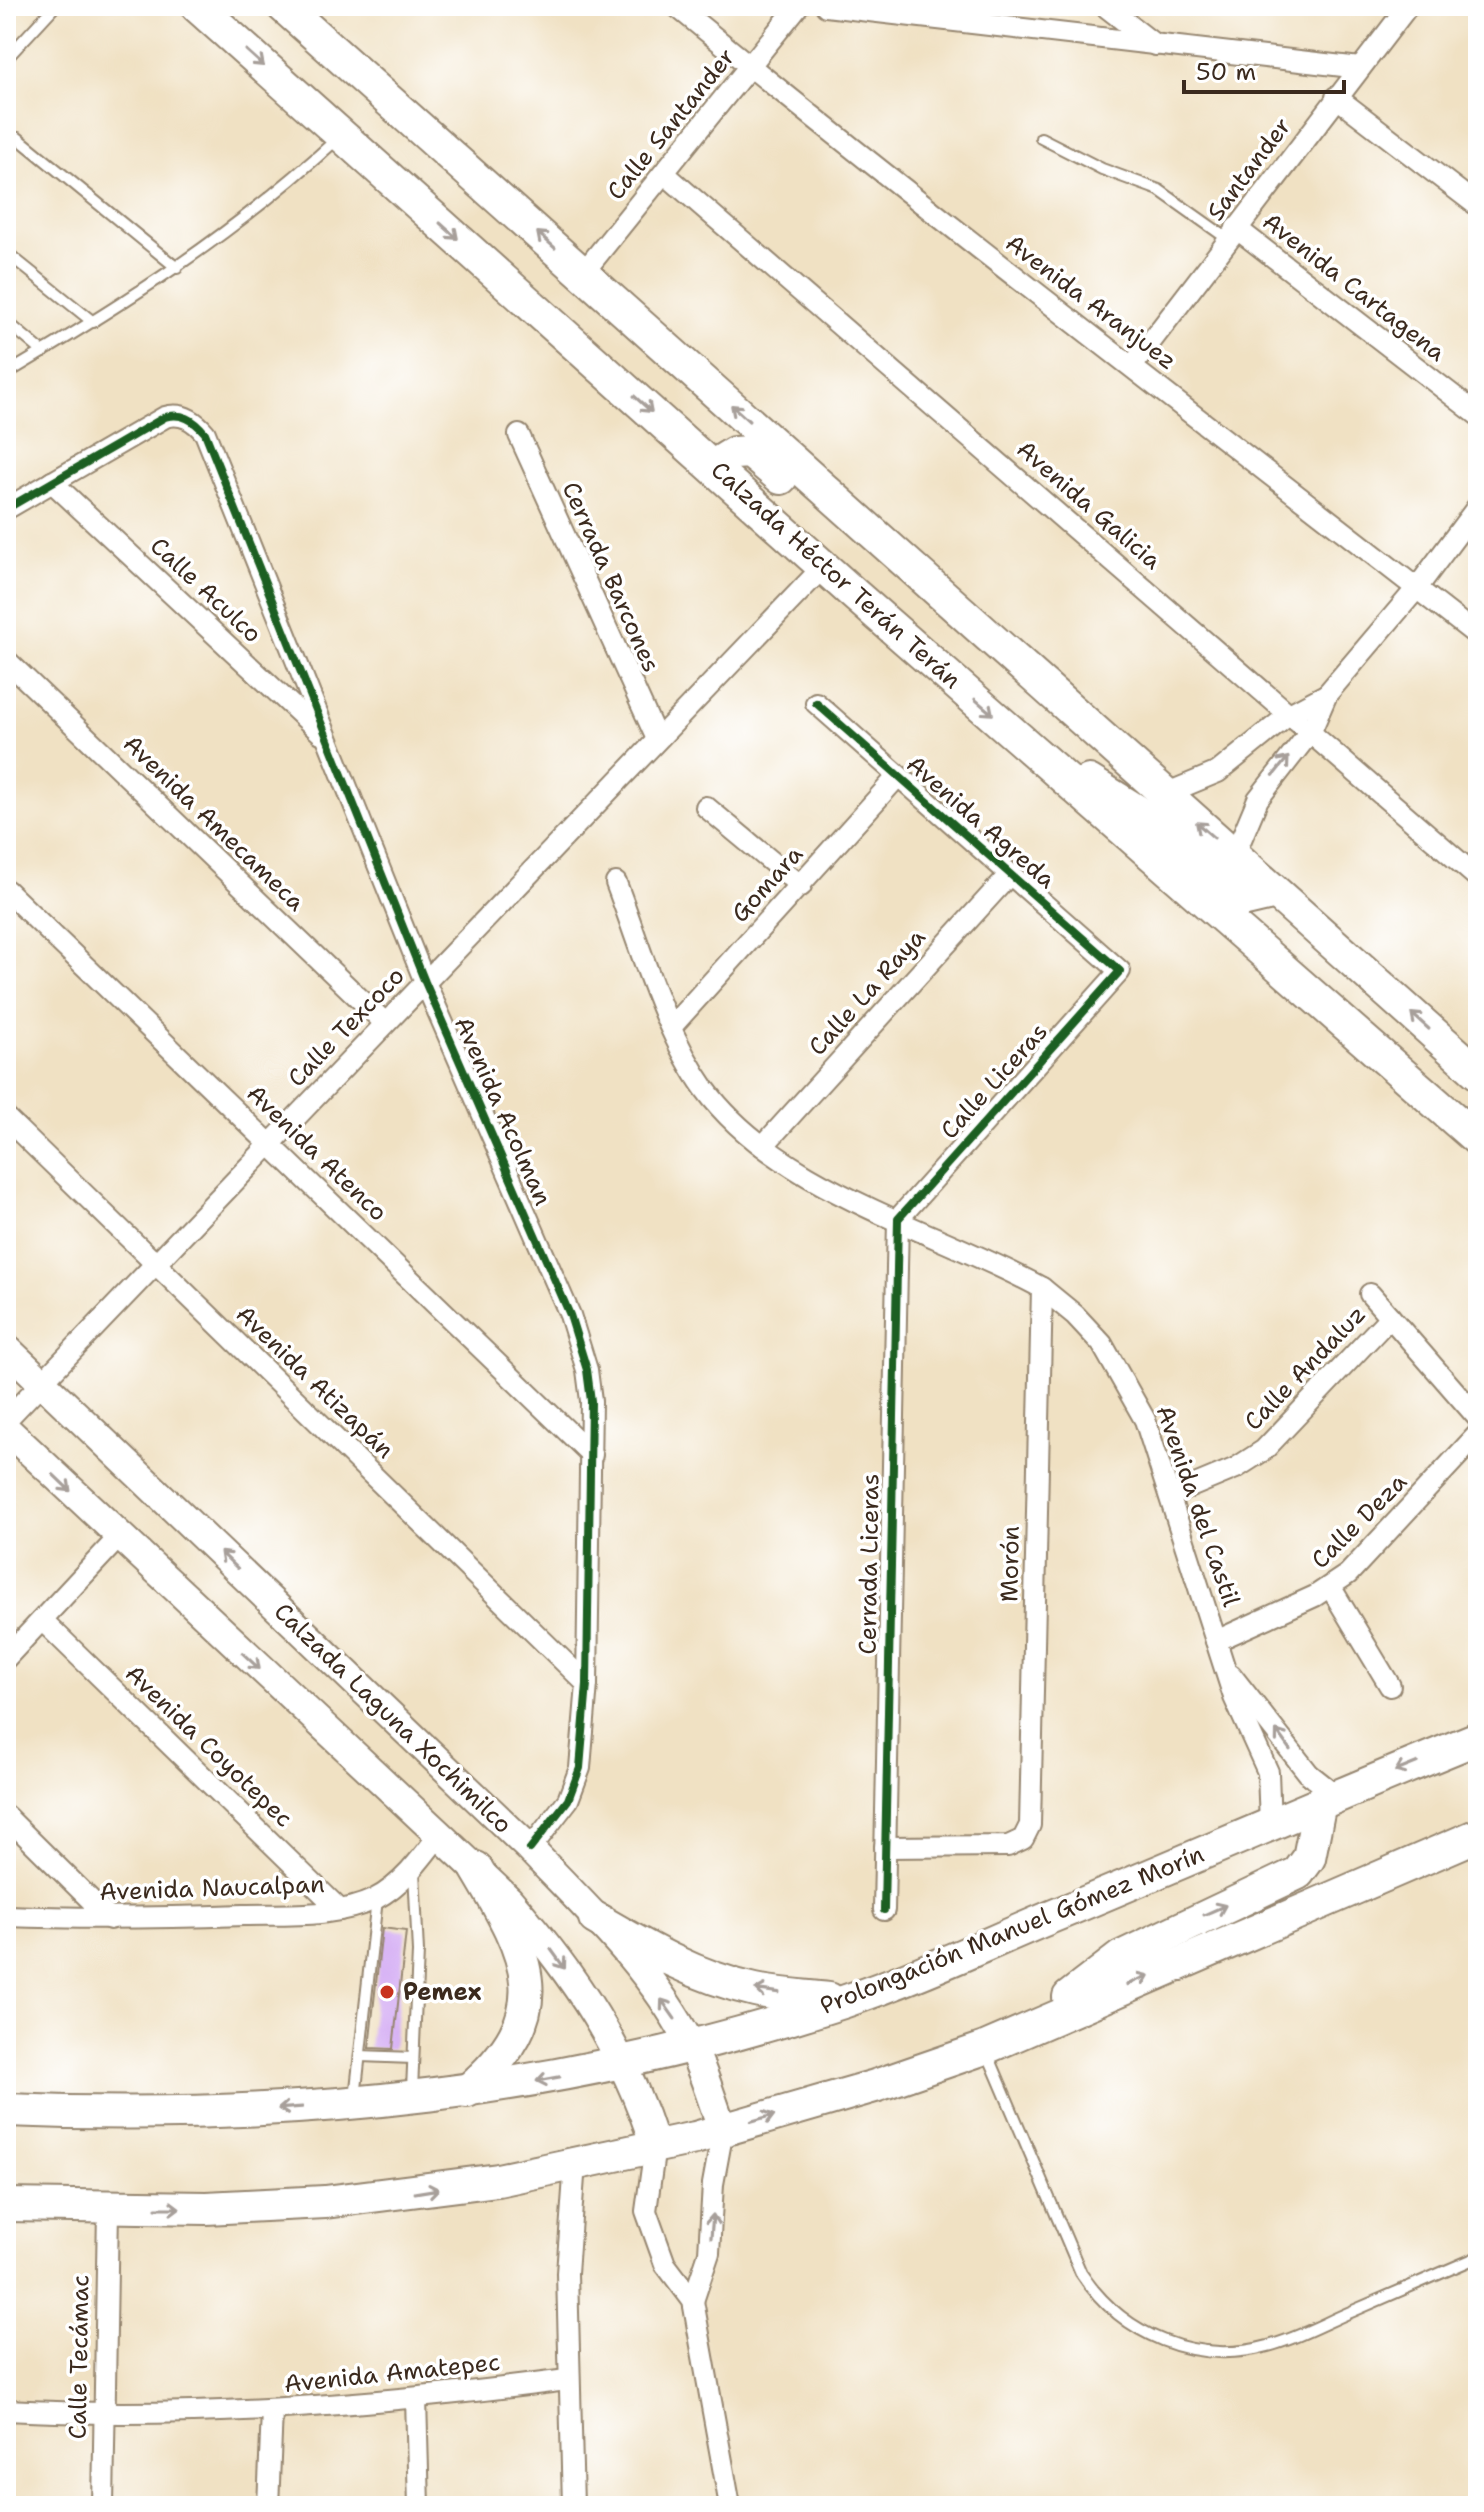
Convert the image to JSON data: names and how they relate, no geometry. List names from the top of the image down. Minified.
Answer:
{"streets":{"main road":["Calzada Héctor Terán Terán","Calzada Laguna Xochimilco","Prolongación Manuel Gómez Morín"],"street":["Calle Santander","Santander","Avenida Cartagena","Avenida Aranjuez","Avenida Galicia","Cerrada Barcones","Calle Aculco","Avenida Agreda","Avenida Amecameca","Gomara","Calle La Raya","Calle Texcoco","Calle Liceras","Avenida Acolman","Avenida Atenco","Calle Andaluz","Avenida Atizapán","Avenida del Castil","Calle Deza","Cerrada Liceras","Morón","Avenida Coyotepec","Avenida Naucalpan","Calle Tecámac","Avenida Amatepec"]},"crossings":[["Calle Santander","Avenida Aranjuez"],["Calle Santander","Avenida Galicia"],["Santander","Avenida Cartagena"],["Santander","Avenida Aranjuez"],["Calzada Héctor Terán Terán","Calle Texcoco"],["Cerrada Barcones","Calle Texcoco"],["Calle Aculco","Avenida Acolman"],["Avenida Agreda","Gomara"],["Avenida Agreda","Calle La Raya"],["Avenida Agreda","Calle Liceras"],["Avenida Amecameca","Calle Texcoco"],["Gomara","Avenida del Castil"],["Calle La Raya","Avenida del Castil"],["Calle Texcoco","Avenida Acolman"],["Calle Texcoco","Avenida Atenco"],["Calle Texcoco","Avenida Atizapán"],["Calle Texcoco","Calzada Laguna Xochimilco"],["Calle Liceras","Avenida del Castil"],["Calle Liceras","Cerrada Liceras"],["Avenida Acolman","Avenida Atenco"],["Avenida Acolman","Avenida Atizapán"],["Avenida Acolman","Calzada Laguna Xochimilco"],["Calle Andaluz","Avenida del Castil"],["Avenida del Castil","Calle Deza"],["Avenida del Castil","Cerrada Liceras"],["Avenida del Castil","Morón"],["Avenida del Castil","Prolongación Manuel Gómez Morín"],["Cerrada Liceras","Morón"],["Calzada Laguna Xochimilco","Avenida Naucalpan"],["Calzada Laguna Xochimilco","Prolongación Manuel Gómez Morín"],["Avenida Coyotepec","Avenida Naucalpan"],["Calle Tecámac","Avenida Amatepec"]],"places":["Pemex"],"scale_bar":"50 m"}
